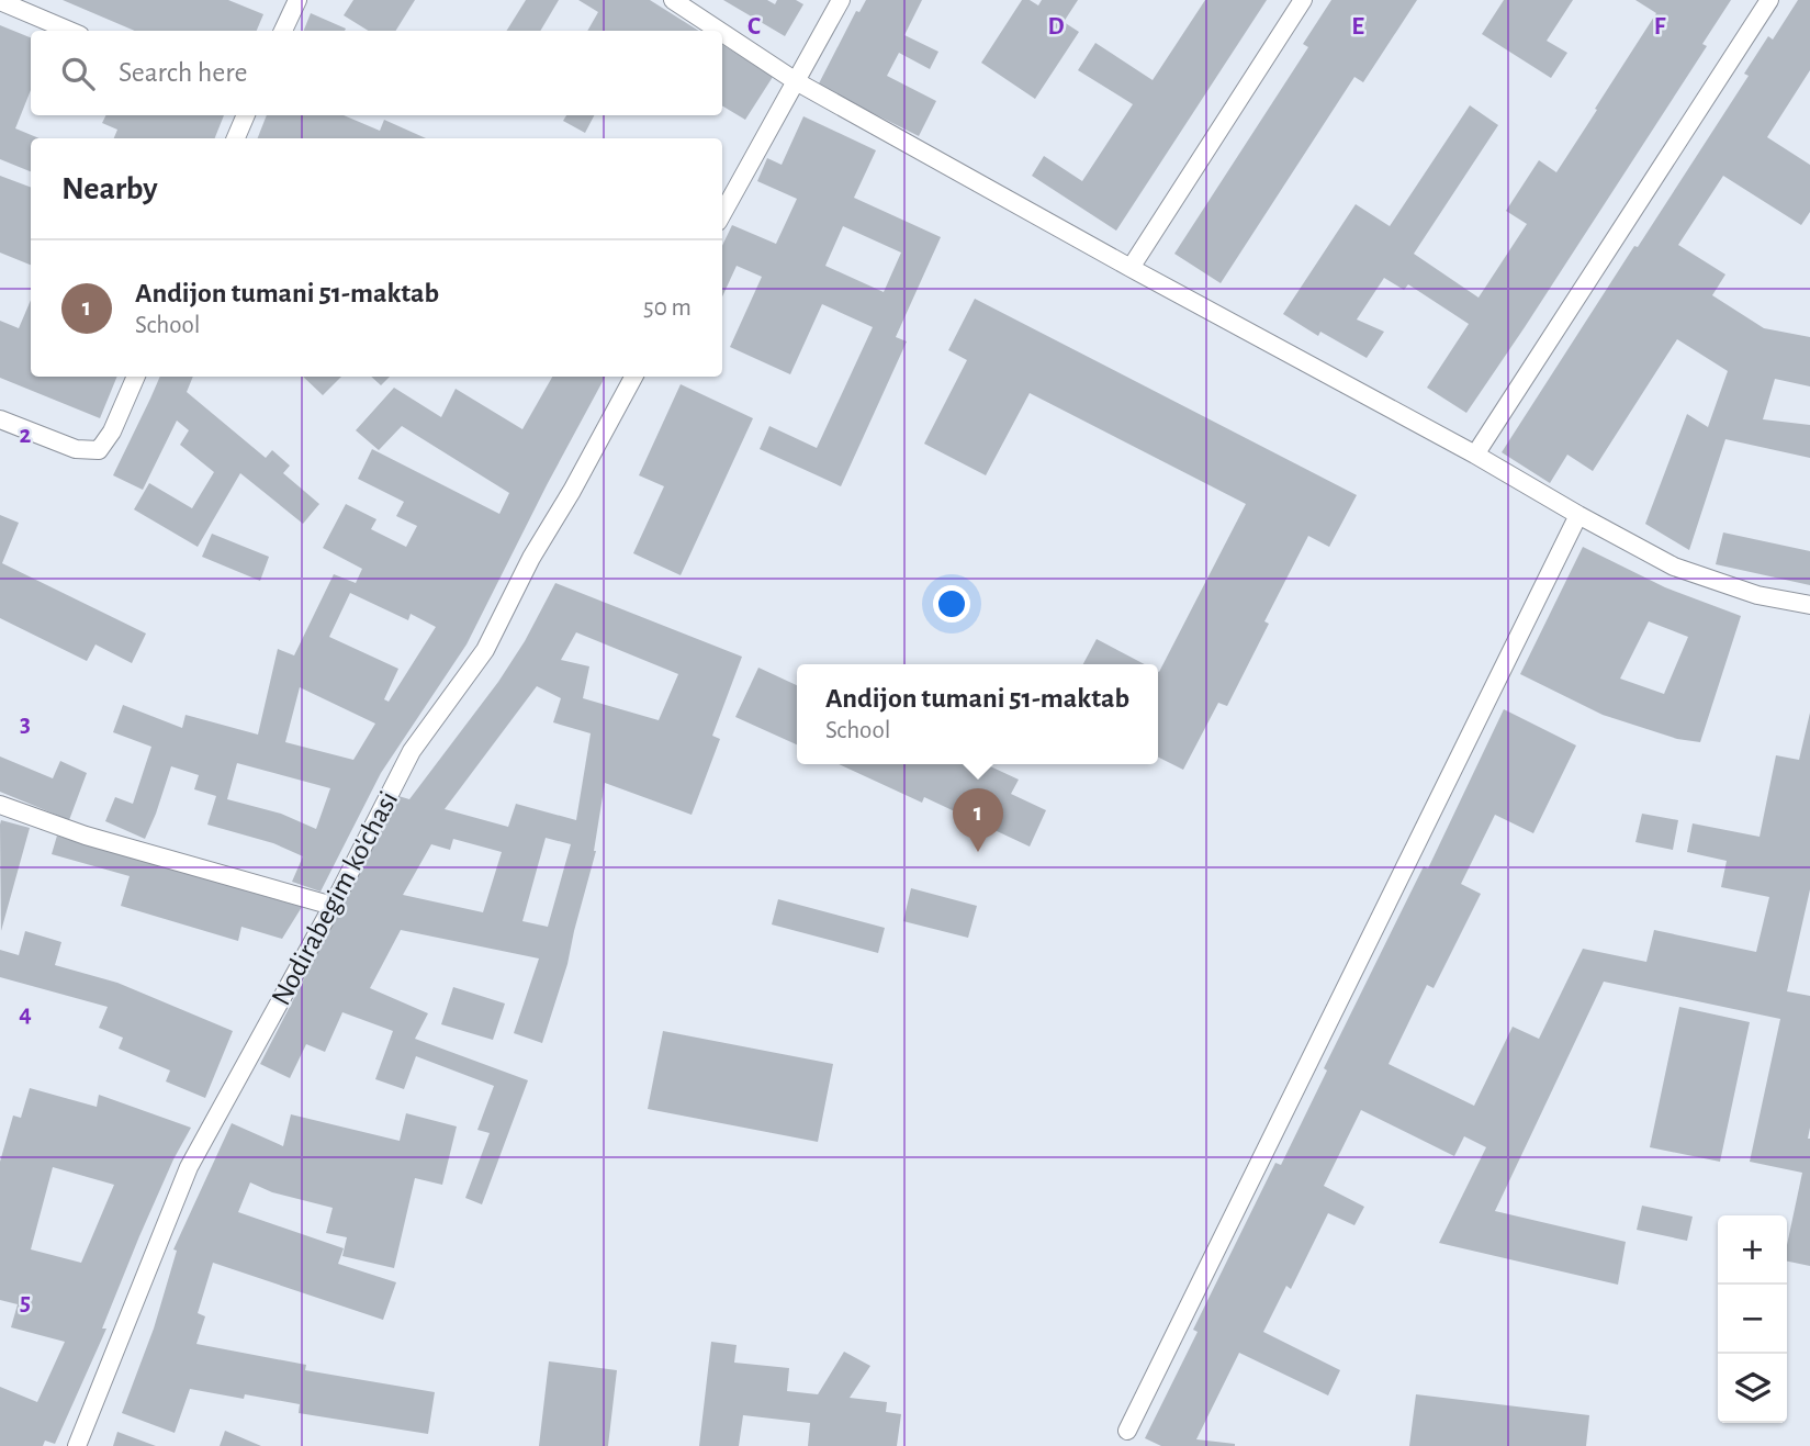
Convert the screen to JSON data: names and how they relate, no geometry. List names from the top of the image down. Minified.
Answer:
{"streets":{"lane":["Nodirabegim ko'chasi"]},"page":{"search":"Search here","heading":"Nearby","list":[{"mark":"1","name":"Andijon tumani 51-maktab","note":"School","value":"50 m"}],"popup":["Andijon tumani 51-maktab","School"],"pins":"1","map_buttons":["+","−"]},"grid":{"columns":["C","D","E","F"],"rows":["2","3","4","5"]}}
